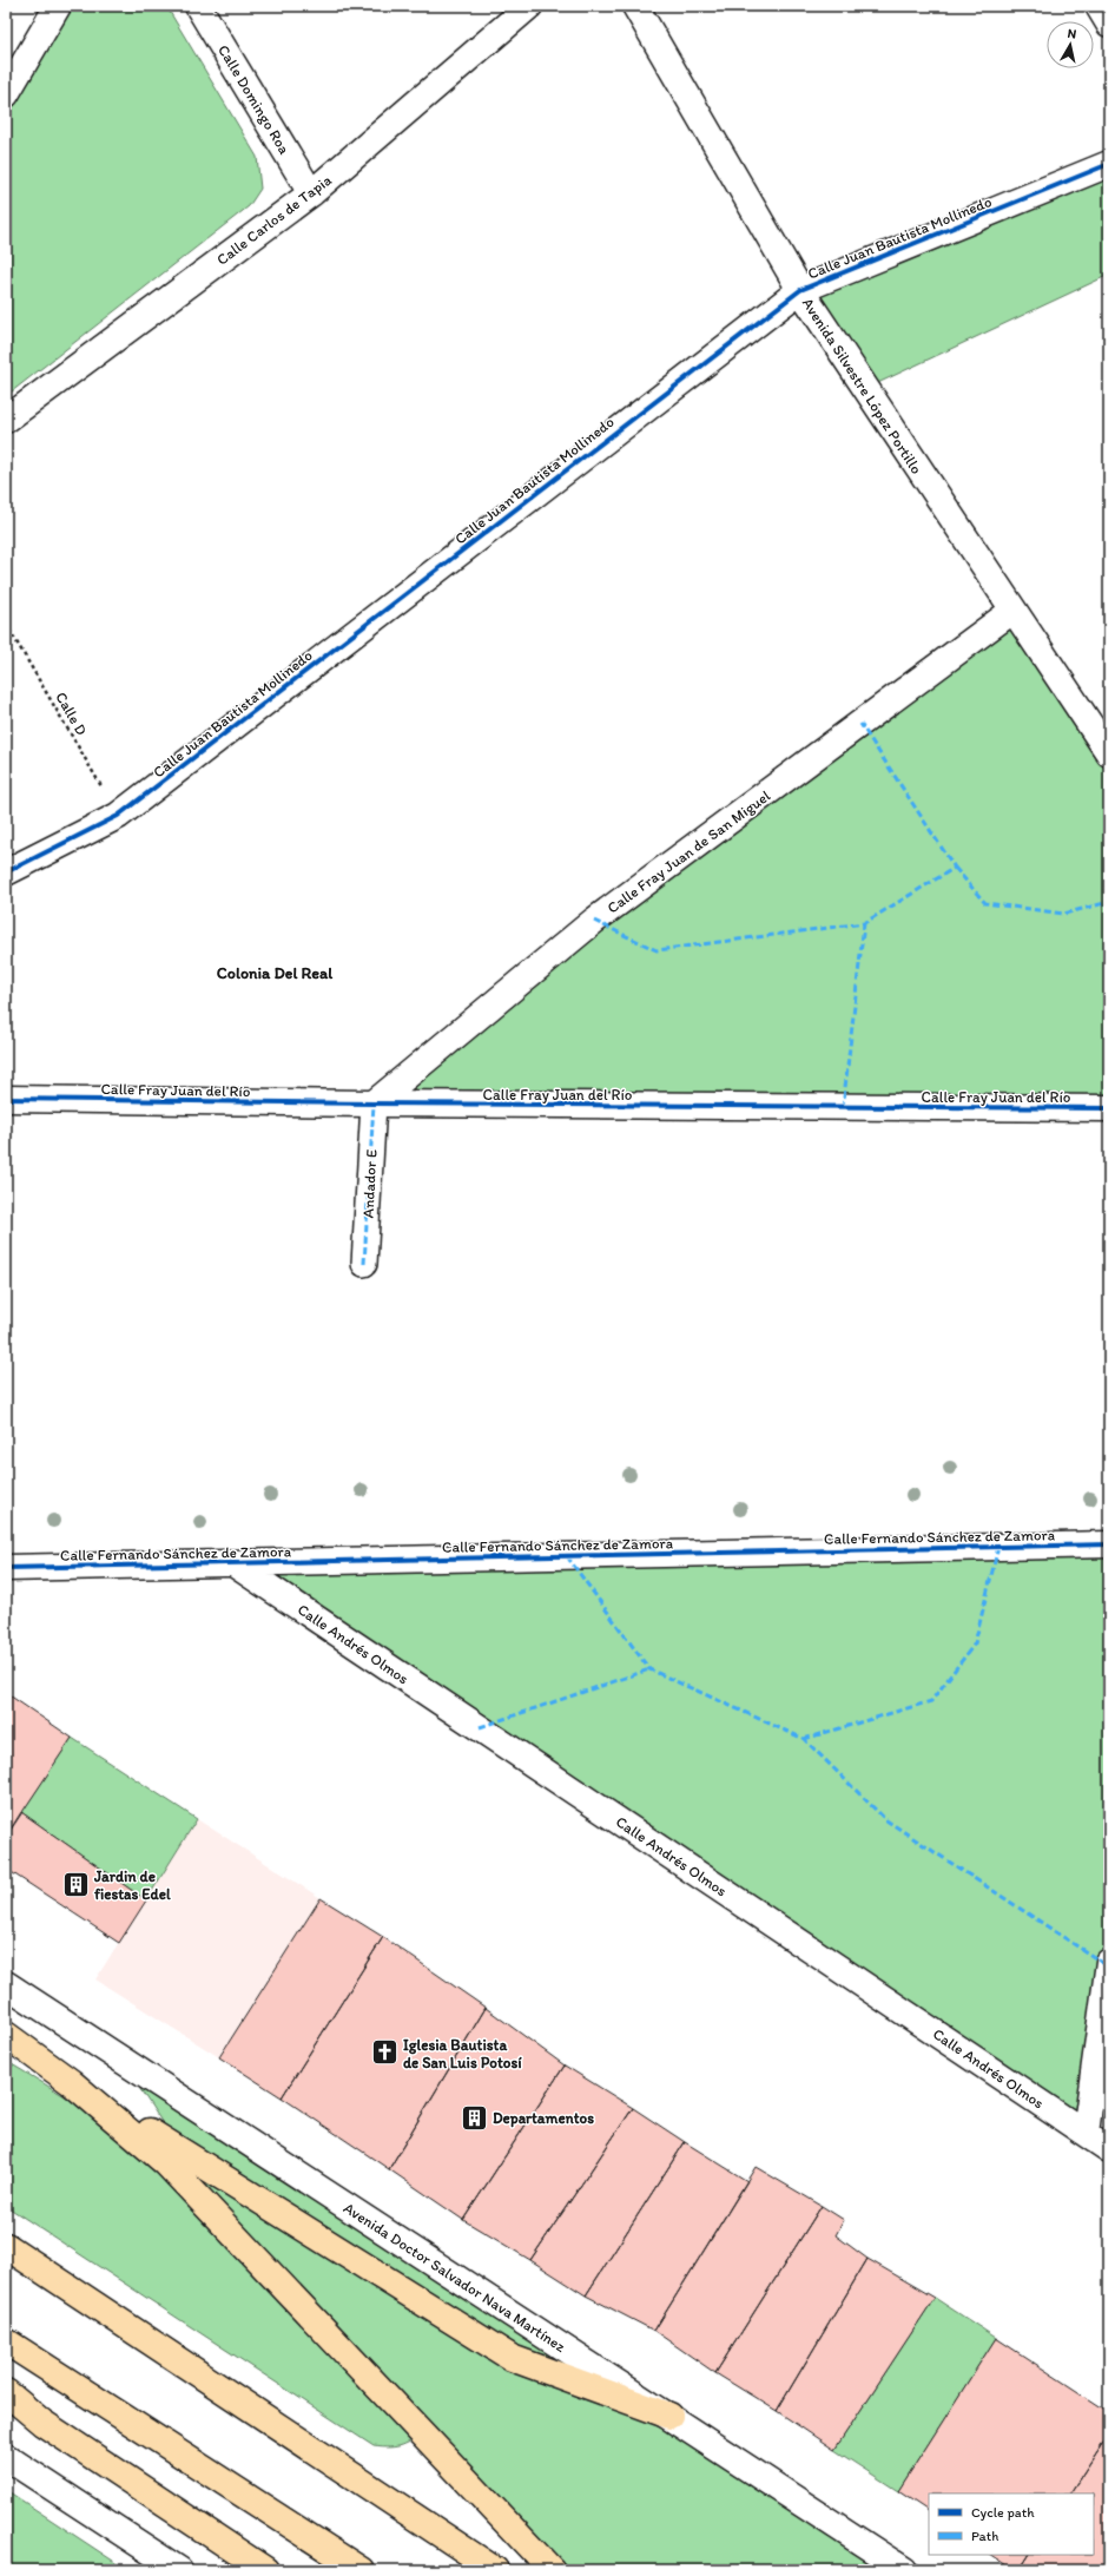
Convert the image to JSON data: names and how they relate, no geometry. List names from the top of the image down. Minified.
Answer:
{"streets":{"street":["Calle Domingo Roa","Calle Carlos de Tapia","Calle Juan Bautista Mollinedo","Avenida Silvestre López Portillo","Calle Fray Juan de San Miguel","Calle Fray Juan del Río","Andador E","Calle Fernando Sánchez de Zamora","Calle Andrés Olmos","Avenida Doctor Salvador Nava Martínez"],"path":["Calle D"]},"crossings":[["Calle Domingo Roa","Calle Carlos de Tapia"],["Calle Juan Bautista Mollinedo","Avenida Silvestre López Portillo"],["Calle Juan Bautista Mollinedo","Calle D"],["Avenida Silvestre López Portillo","Calle Fray Juan de San Miguel"],["Calle Fray Juan de San Miguel","Calle Fray Juan del Río"],["Calle Fray Juan de San Miguel","Andador E"],["Calle Fray Juan del Río","Andador E"],["Calle Fernando Sánchez de Zamora","Calle Andrés Olmos"]],"districts":["Colonia Del Real"],"places":{"building":["Jardin de fiestas Edel","Departamentos"],"church":["Iglesia Bautista de San Luis Potosí"]},"legend":["Cycle path","Path"],"north":"top"}
